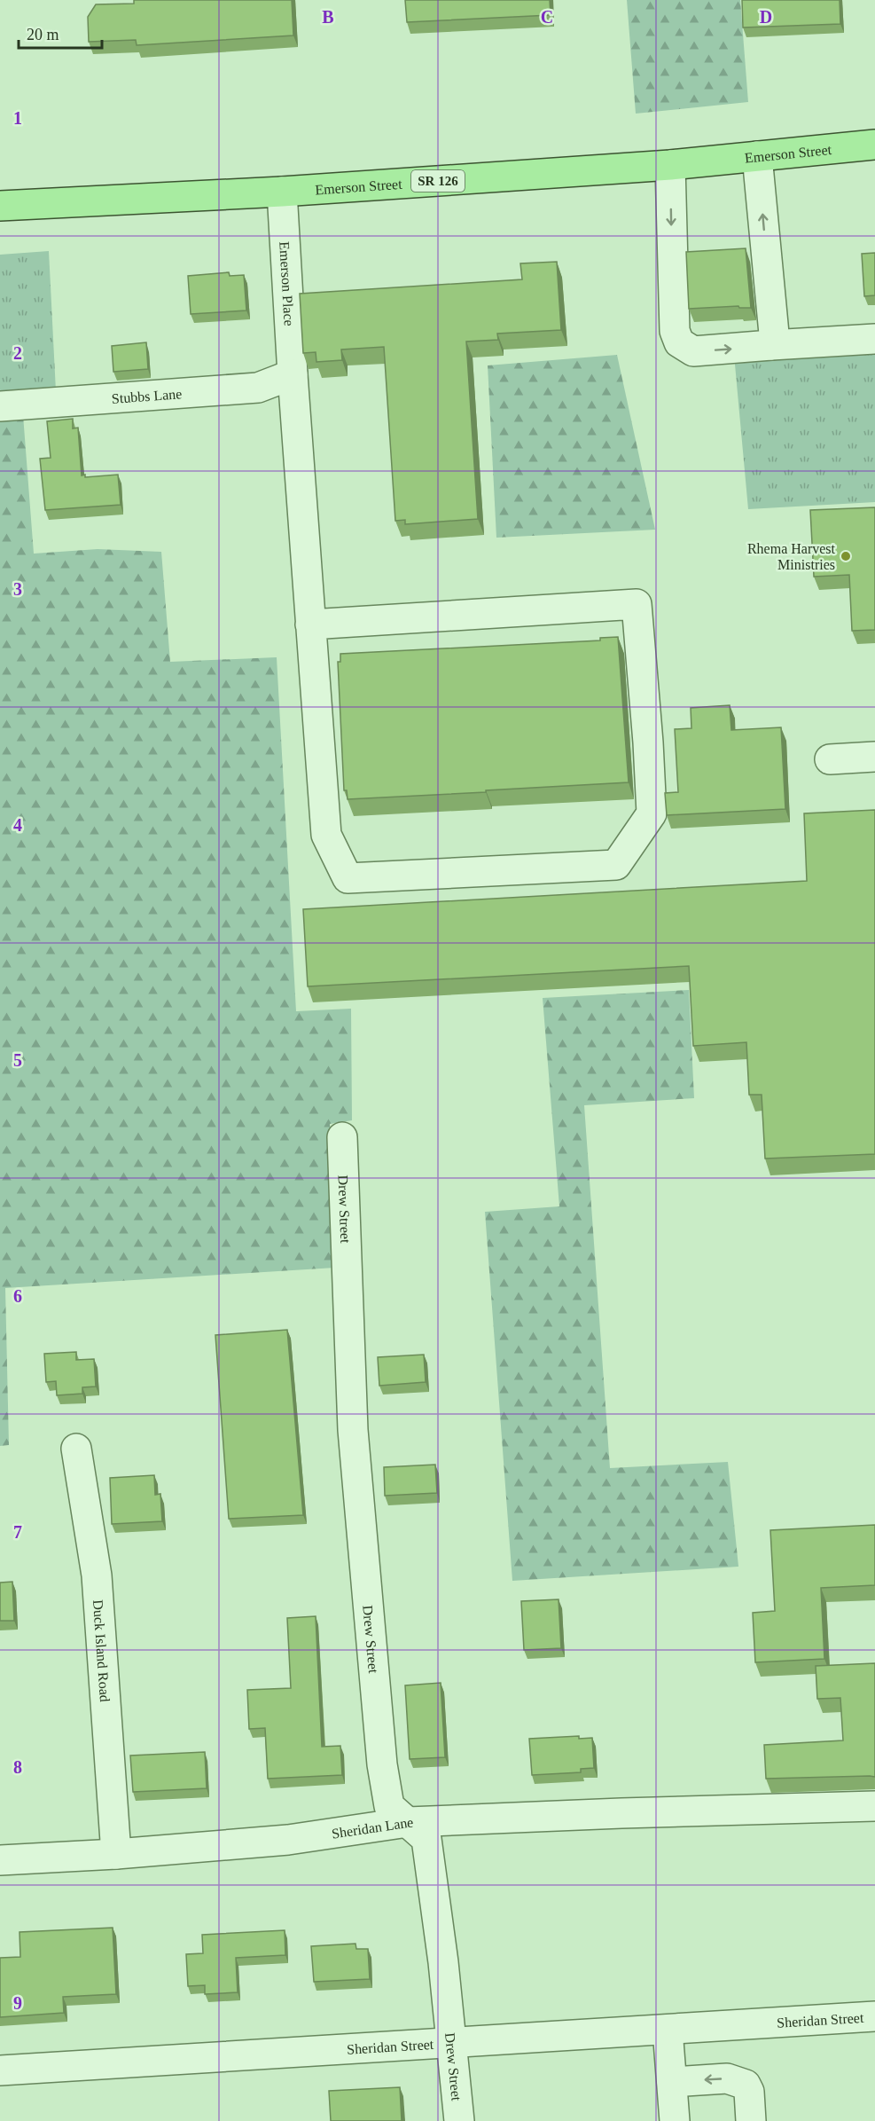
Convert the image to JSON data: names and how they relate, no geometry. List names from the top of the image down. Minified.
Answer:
{"streets":{"main road":["Emerson Street","SR 126"],"street":["Emerson Place","Stubbs Lane","Drew Street","Duck Island Road","Sheridan Lane","Sheridan Street"]},"crossings":[["Emerson Street","Emerson Place"],["Emerson Place","Stubbs Lane"],["Drew Street","Sheridan Lane"],["Drew Street","Sheridan Street"],["Duck Island Road","Sheridan Lane"]],"places":["Rhema Harvest Ministries"],"scale_bar":"20 m","grid":{"columns":["B","C","D"],"rows":["1","2","3","4","5","6","7","8","9"]}}
